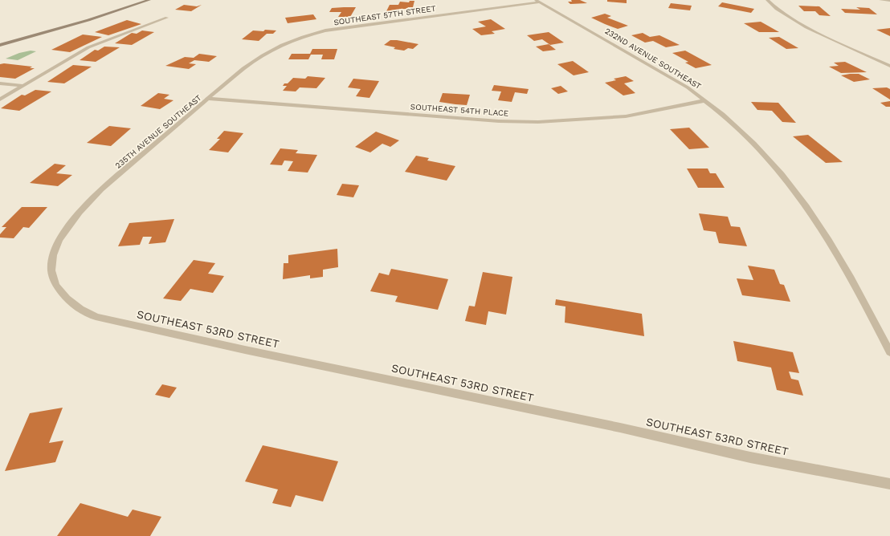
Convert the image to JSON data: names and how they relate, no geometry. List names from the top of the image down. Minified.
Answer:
{"streets":{"street":["SOUTHEAST 57TH STREET","232ND AVENUE SOUTHEAST","SOUTHEAST 54TH PLACE","235TH AVENUE SOUTHEAST","SOUTHEAST 53RD STREET"]},"crossings":[["SOUTHEAST 57TH STREET","232ND AVENUE SOUTHEAST"],["SOUTHEAST 57TH STREET","235TH AVENUE SOUTHEAST"],["232ND AVENUE SOUTHEAST","SOUTHEAST 54TH PLACE"],["SOUTHEAST 54TH PLACE","235TH AVENUE SOUTHEAST"],["235TH AVENUE SOUTHEAST","SOUTHEAST 53RD STREET"]]}
